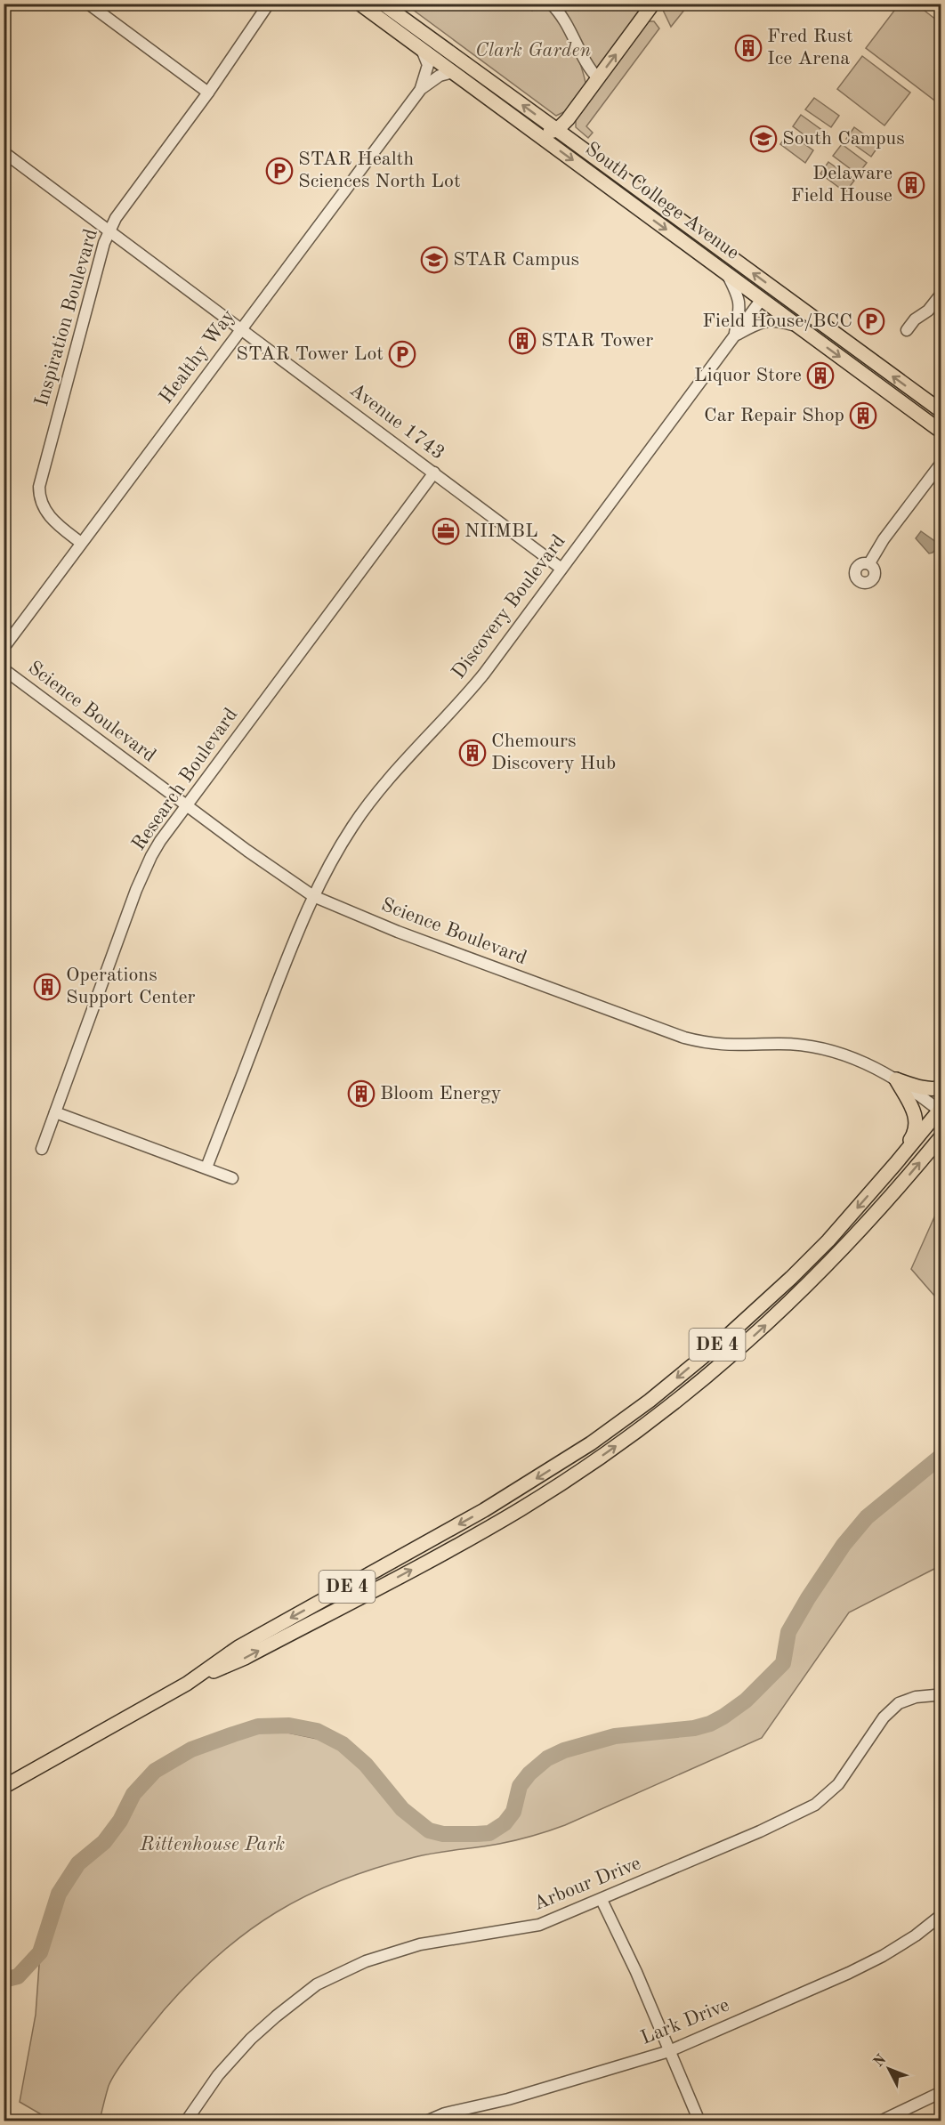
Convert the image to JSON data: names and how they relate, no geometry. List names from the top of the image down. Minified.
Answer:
{"streets":{"main road":["South College Avenue","DE 4"],"street":["Inspiration Boulevard","Healthy Way","Avenue 1743","Discovery Boulevard","Science Boulevard","Research Boulevard","Arbour Drive","Lark Drive"]},"crossings":[["South College Avenue","Healthy Way"],["South College Avenue","Discovery Boulevard"],["Inspiration Boulevard","Healthy Way"],["Inspiration Boulevard","Avenue 1743"],["Healthy Way","Avenue 1743"],["Avenue 1743","Discovery Boulevard"],["Avenue 1743","Research Boulevard"],["Discovery Boulevard","Science Boulevard"],["Science Boulevard","Research Boulevard"],["Science Boulevard","DE 4"]],"parks":["Clark Garden","Rittenhouse Park"],"places":{"building":["Fred Rust Ice Arena","Delaware Field House","STAR Tower","Liquor Store","Car Repair Shop","Chemours Discovery Hub","Operations Support Center","Bloom Energy"],"school or university":["South Campus","STAR Campus"],"parking":["STAR Health Sciences North Lot","Field House/BCC","STAR Tower Lot"],"office":["NIIMBL"]},"north":"top left"}
